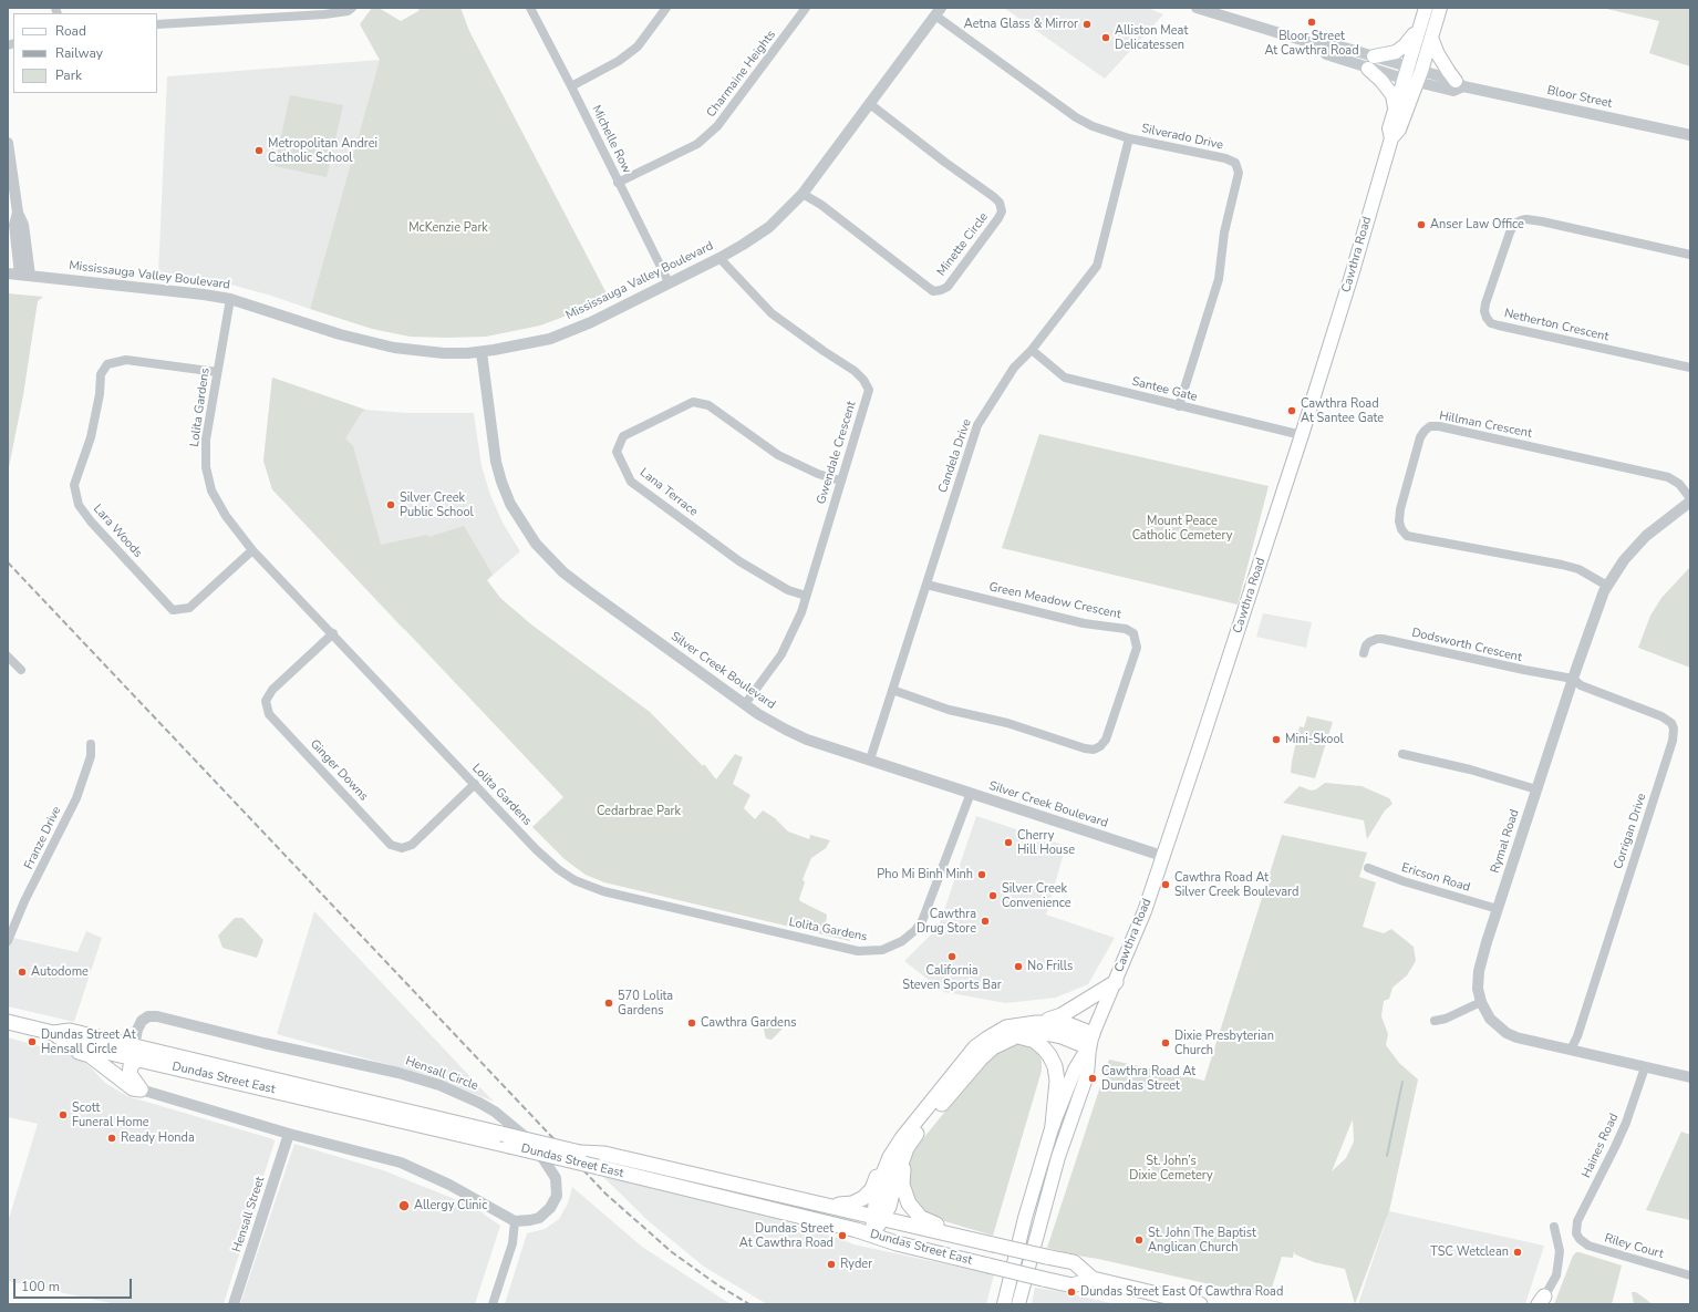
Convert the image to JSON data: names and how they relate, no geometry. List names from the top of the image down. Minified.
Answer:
{"streets":{"main road":["Cawthra Road","Dundas Street East"],"street":["Charmaine Heights","Bloor Street","Silverado Drive","Michelle Row","Minette Circle","Mississauga Valley Boulevard","Netherton Crescent","Santee Gate","Lolita Gardens","Hillman Crescent","Gwendale Crescent","Candela Drive","Lana Terrace","Lara Woods","Green Meadow Crescent","Dodsworth Crescent","Silver Creek Boulevard","Ginger Downs","Corrigan Drive","Franze Drive","Rymal Road","Ericson Road","Hensall Circle","Haines Road","Hensall Street","Riley Court"]},"crossings":[["Charmaine Heights","Michelle Row"],["Bloor Street","Cawthra Road"],["Silverado Drive","Mississauga Valley Boulevard"],["Silverado Drive","Santee Gate"],["Silverado Drive","Candela Drive"],["Michelle Row","Mississauga Valley Boulevard"],["Minette Circle","Mississauga Valley Boulevard"],["Cawthra Road","Santee Gate"],["Cawthra Road","Silver Creek Boulevard"],["Mississauga Valley Boulevard","Lolita Gardens"],["Mississauga Valley Boulevard","Gwendale Crescent"],["Mississauga Valley Boulevard","Silver Creek Boulevard"],["Santee Gate","Candela Drive"],["Lolita Gardens","Lara Woods"],["Lolita Gardens","Silver Creek Boulevard"],["Lolita Gardens","Ginger Downs"],["Hillman Crescent","Rymal Road"],["Gwendale Crescent","Lana Terrace"],["Gwendale Crescent","Silver Creek Boulevard"],["Candela Drive","Green Meadow Crescent"],["Candela Drive","Silver Creek Boulevard"],["Dodsworth Crescent","Corrigan Drive"],["Dodsworth Crescent","Rymal Road"],["Corrigan Drive","Rymal Road"],["Rymal Road","Ericson Road"],["Rymal Road","Haines Road"],["Hensall Circle","Dundas Street East"],["Haines Road","Riley Court"]],"parks":["McKenzie Park","Mount Peace Catholic Cemetery","Cedarbrae Park","St. John’s Dixie Cemetery"],"places":["Bloor Street At Cawthra Road","Aetna Glass & Mirror","Alliston Meat Delicatessen","Metropolitan Andrei Catholic School","Anser Law Office","Cawthra Road At Santee Gate","Silver Creek Public School","Mini-Skool","Cherry Hill House","Pho Mi Binh Minh","Cawthra Road At Silver Creek Boulevard","Silver Creek Convenience","Cawthra Drug Store","California Steven Sports Bar","No Frills","Autodome","570 Lolita Gardens","Cawthra Gardens","Dundas Street At Hensall Circle","Dixie Presbyterian Church","Cawthra Road At Dundas Street","Scott Funeral Home","Ready Honda","Allergy Clinic","Dundas Street At Cawthra Road","St. John The Baptist Anglican Church","TSC Wetclean","Ryder","Dundas Street East Of Cawthra Road"],"legend":["Road","Railway","Park"],"scale_bar":"100 m"}
